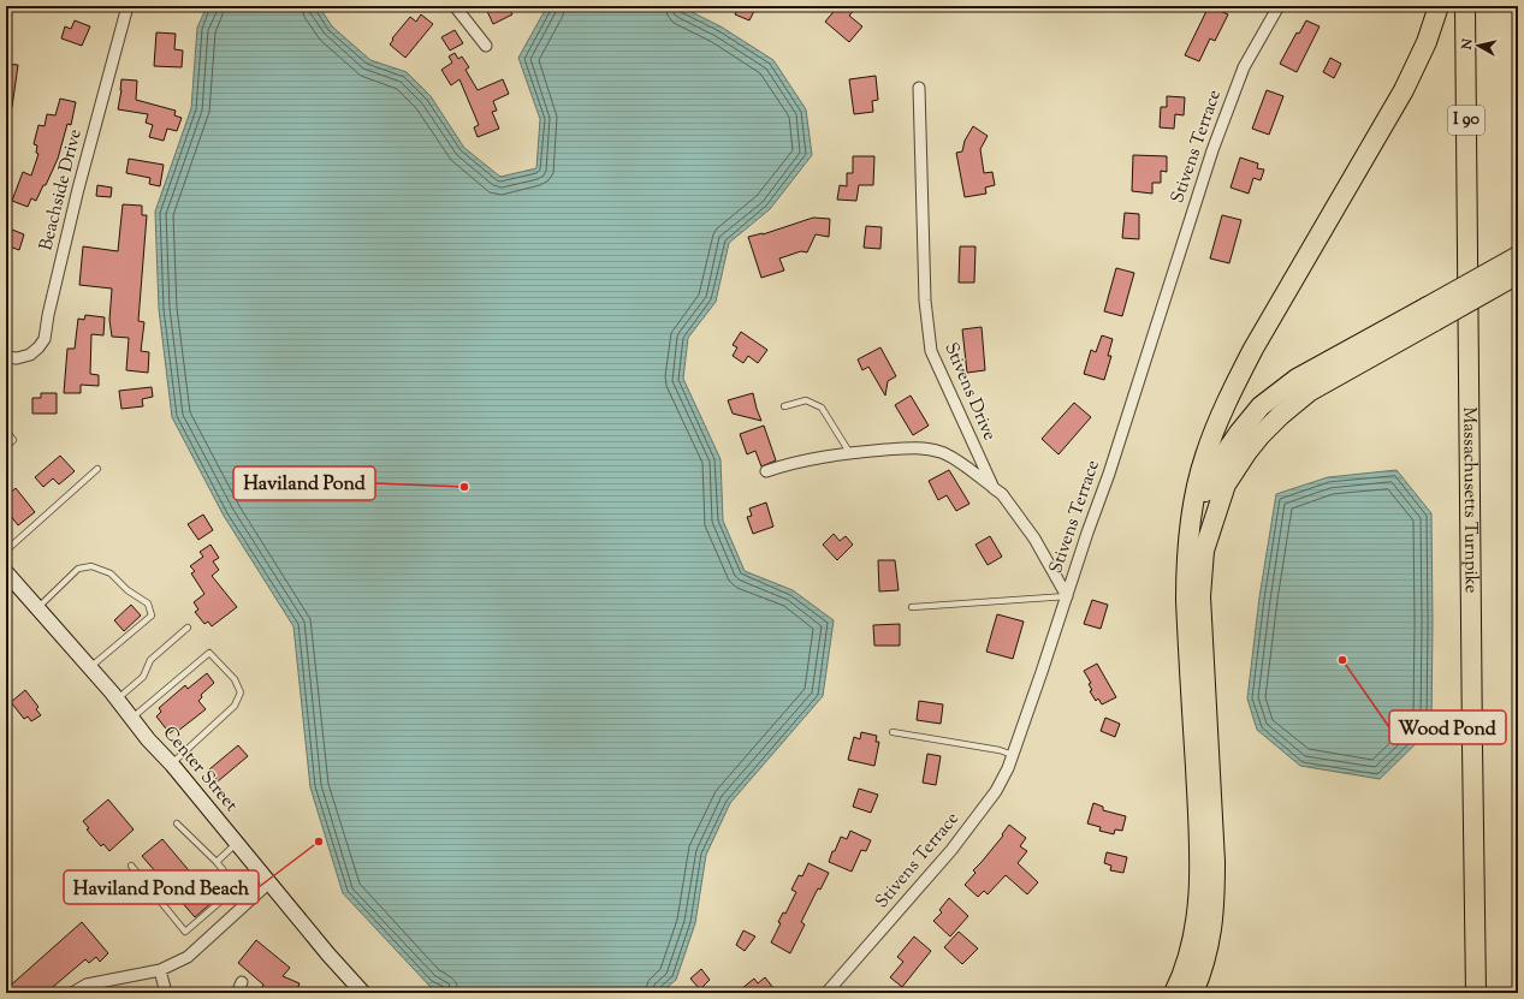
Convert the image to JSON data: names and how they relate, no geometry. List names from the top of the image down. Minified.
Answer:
{"streets":{"highway":["I 90","Massachusetts Turnpike"],"main road":["Center Street"],"street":["Stivens Terrace","Beachside Drive","Stivens Drive"]},"crossings":[["Stivens Terrace","Stivens Drive"]],"places":["Haviland Pond","Wood Pond","Haviland Pond Beach"],"north":"left"}
